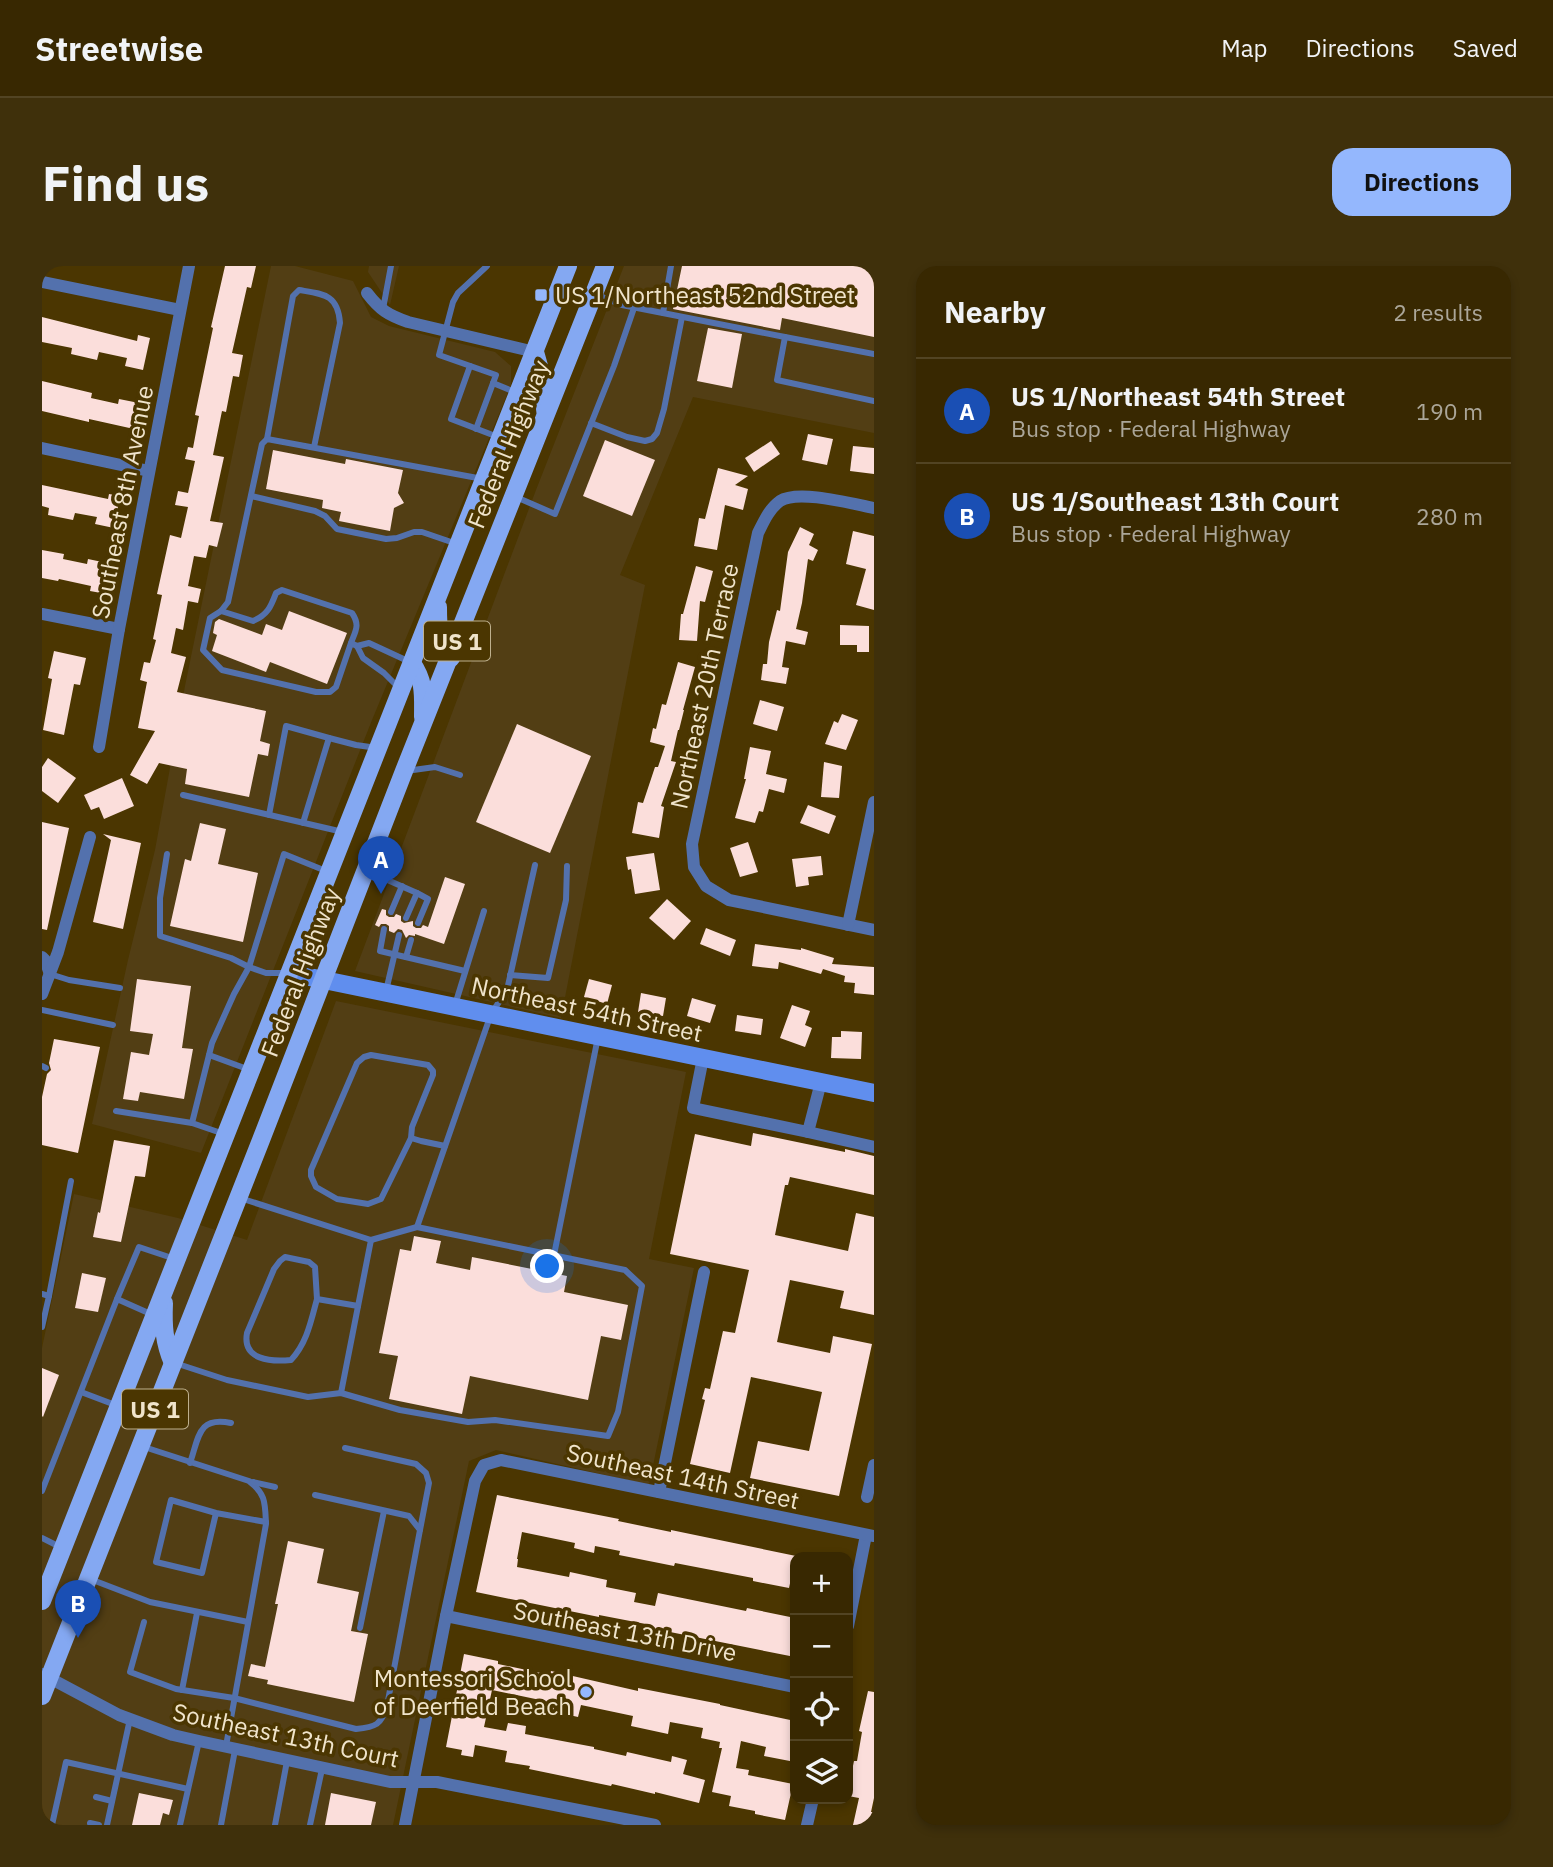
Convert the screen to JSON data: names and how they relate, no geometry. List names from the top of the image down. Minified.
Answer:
{"streets":{"main road":["Federal Highway","US 1"],"street":["Southeast 8th Avenue","Northeast 20th Terrace","Northeast 54th Street","Southeast 14th Street","Southeast 13th Drive","Southeast 13th Court"]},"crossings":[["Federal Highway","Northeast 54th Street"],["Federal Highway","Southeast 13th Court"],["Southeast 14th Street","Southeast 13th Drive"]],"places":{"transit":["US 1/Northeast 52nd Street"],"other":["Montessori School of Deerfield Beach"]},"page":{"header":"Streetwise","nav":["Map","Directions","Saved"],"buttons":"Directions","title":"Find us","heading":["Nearby","2 results"],"list":[{"mark":"A","name":"US 1/Northeast 54th Street","note":"Bus stop · Federal Highway","value":"190 m"},{"mark":"B","name":"US 1/Southeast 13th Court","note":"Bus stop · Federal Highway","value":"280 m"}],"pins":["A","B"],"map_buttons":["+","−"]}}
